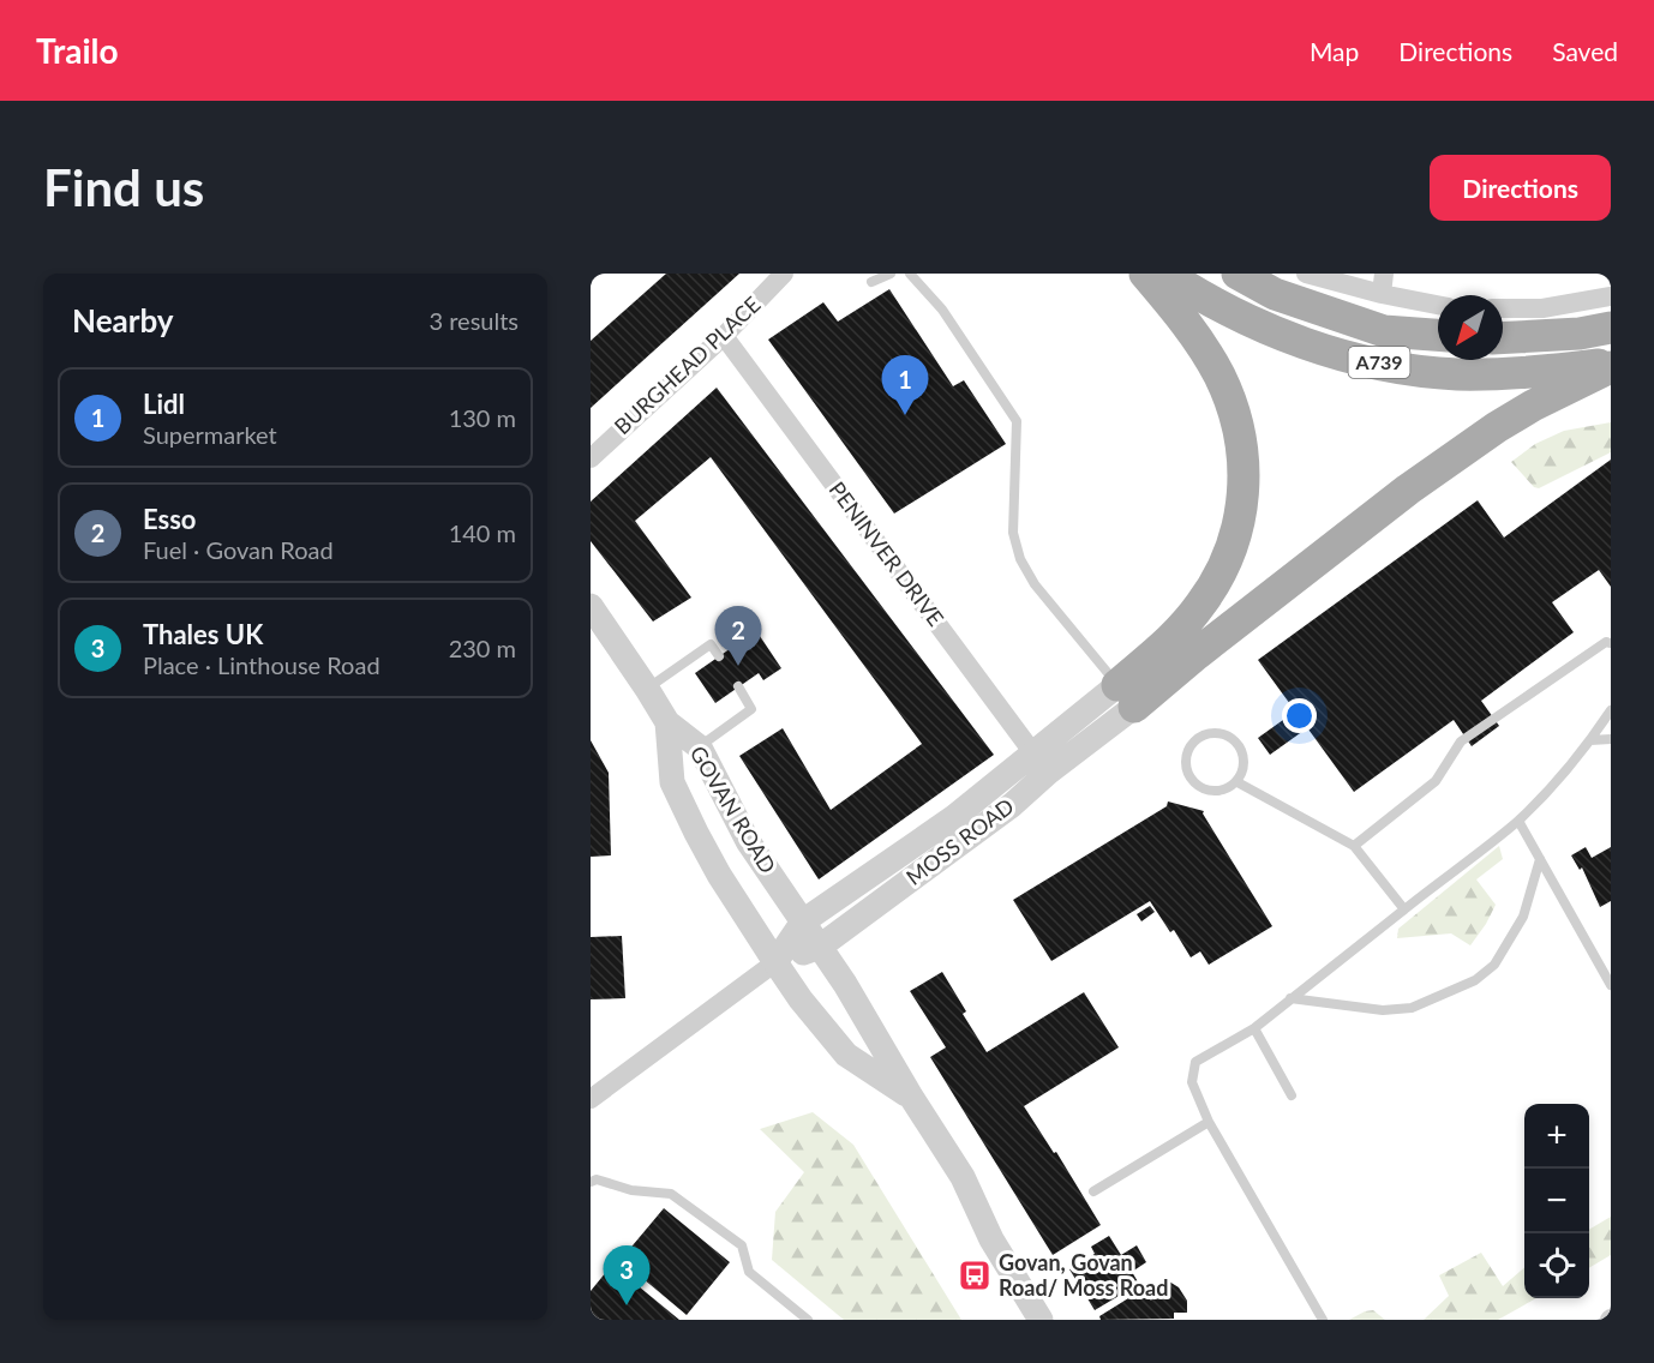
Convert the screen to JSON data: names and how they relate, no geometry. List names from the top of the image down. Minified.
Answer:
{"streets":{"main road":["A739"],"street":["BURGHEAD PLACE","PENINVER DRIVE","GOVAN ROAD","MOSS ROAD"]},"crossings":[["BURGHEAD PLACE","PENINVER DRIVE"],["PENINVER DRIVE","MOSS ROAD"],["GOVAN ROAD","MOSS ROAD"]],"places":{"bus stop":["Govan, Govan Road/ Moss Road"]},"north":"bottom left","page":{"header":"Trailo","nav":["Map","Directions","Saved"],"buttons":"Directions","title":"Find us","heading":["Nearby","3 results"],"pins":["1","2","3"],"list":[{"mark":"1","name":"Lidl","note":"Supermarket","value":"130 m"},{"mark":"2","name":"Esso","note":"Fuel · Govan Road","value":"140 m"},{"mark":"3","name":"Thales UK","note":"Place · Linthouse Road","value":"230 m"}],"map_buttons":["+","−"]}}
